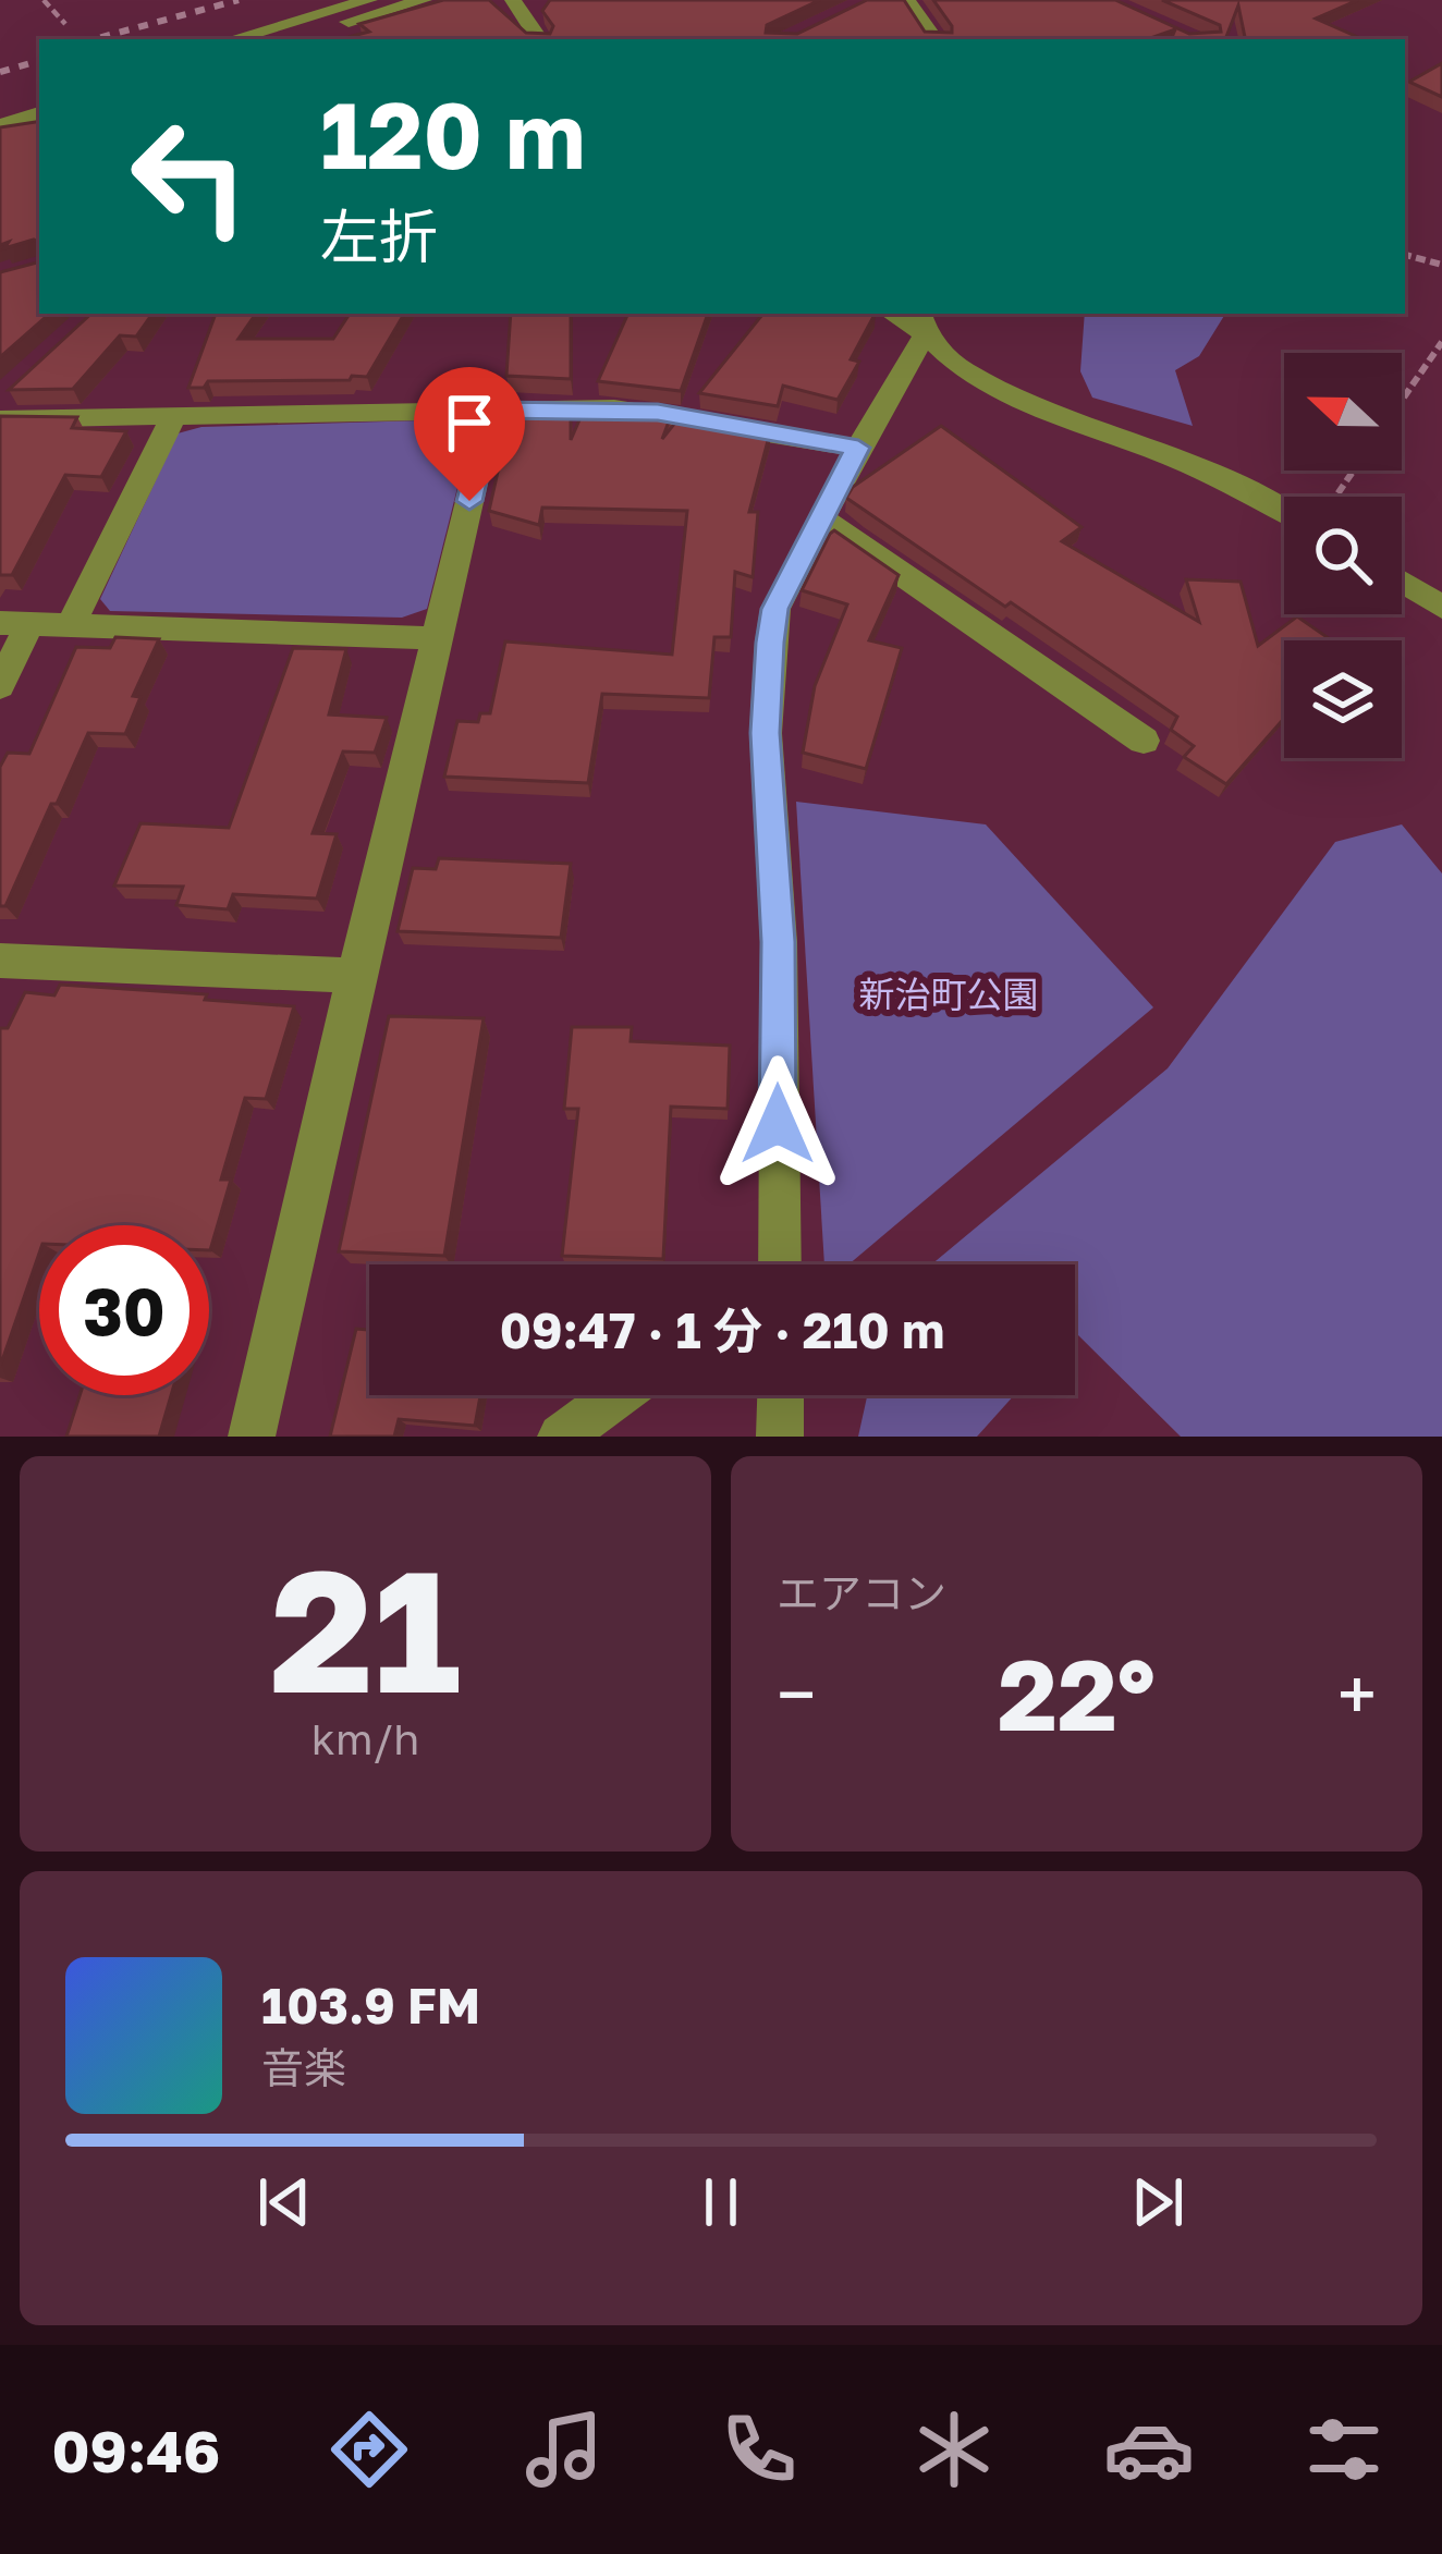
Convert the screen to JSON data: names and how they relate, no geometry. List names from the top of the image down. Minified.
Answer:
{"parks":["新治町公園"],"north":"left","page":{"turn":["120 m","左折"],"limit":"30","trip":"09:47 · 1 分 · 210 m","tile":[["21","km/h"],"エアコン"],"heat":["−","22°","+"],"song":["103.9 FM","音楽"],"tabs":"09:46"}}
